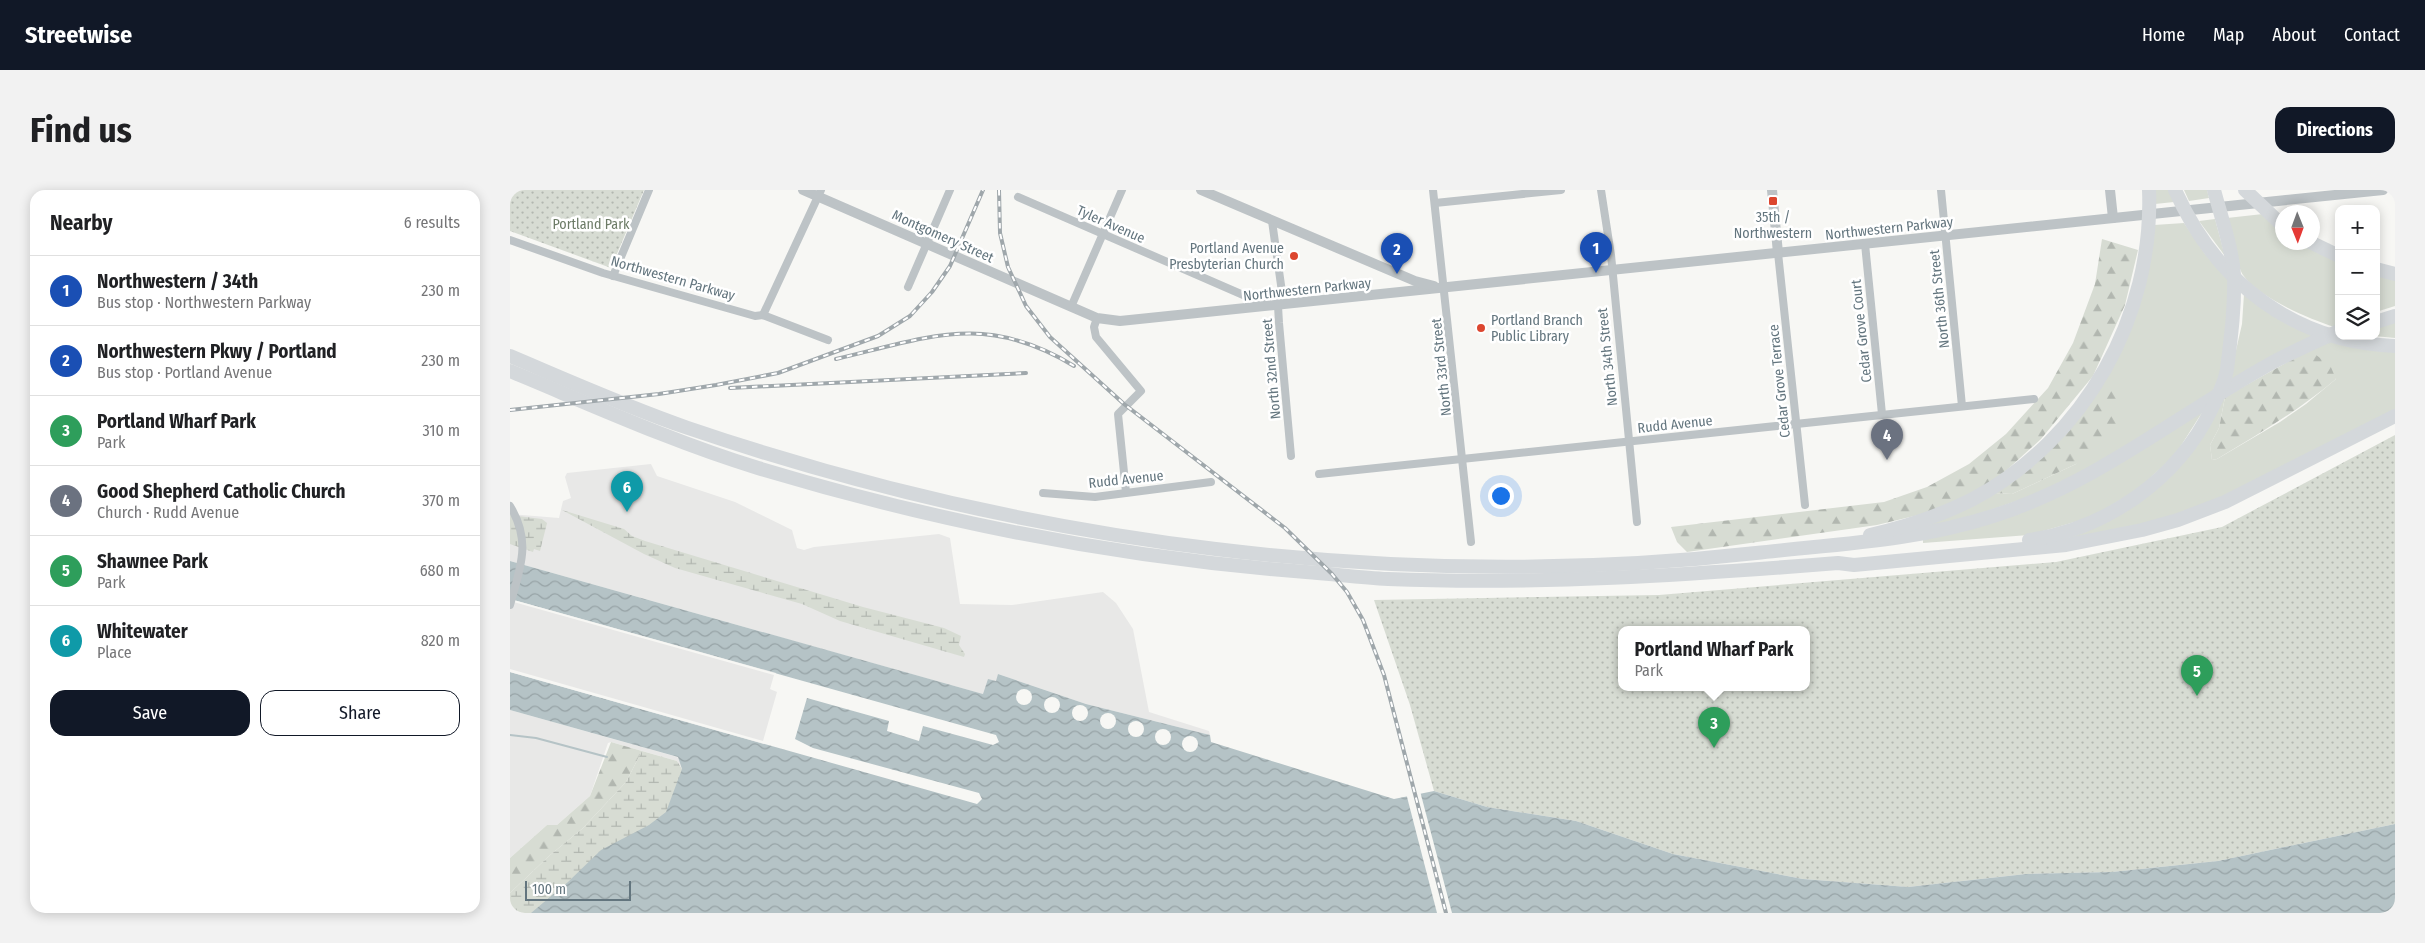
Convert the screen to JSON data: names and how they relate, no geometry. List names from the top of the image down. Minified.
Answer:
{"streets":{"street":["Tyler Avenue","Northwestern Parkway","Montgomery Street","North 36th Street","Cedar Grove Court","North 34th Street","North 33rd Street","North 32nd Street","Cedar Grove Terrace","Rudd Avenue"]},"crossings":[["Tyler Avenue","Northwestern Parkway"],["Tyler Avenue","North 32nd Street"],["Northwestern Parkway","Montgomery Street"],["Northwestern Parkway","North 36th Street"],["Northwestern Parkway","Cedar Grove Court"],["Northwestern Parkway","North 34th Street"],["Northwestern Parkway","North 33rd Street"],["Northwestern Parkway","North 32nd Street"],["Northwestern Parkway","Cedar Grove Terrace"],["North 36th Street","Rudd Avenue"],["Cedar Grove Court","Rudd Avenue"],["North 34th Street","Rudd Avenue"],["North 33rd Street","Rudd Avenue"],["Cedar Grove Terrace","Rudd Avenue"]],"parks":["Portland Park"],"places":{"transit":["35th / Northwestern"],"other":["Portland Avenue Presbyterian Church","Portland Branch Public Library"]},"scale_bar":"100 m","north":"bottom","page":{"header":"Streetwise","nav":["Home","Map","About","Contact"],"buttons":["Directions",["Save","Share"]],"title":"Find us","heading":["Nearby","6 results"],"map_buttons":["+","−"],"pins":["1","2","4","6","5","3"],"list":[{"mark":"1","name":"Northwestern / 34th","note":"Bus stop · Northwestern Parkway","value":"230 m"},{"mark":"2","name":"Northwestern Pkwy / Portland","note":"Bus stop · Portland Avenue","value":"230 m"},{"mark":"3","name":"Portland Wharf Park","note":"Park","value":"310 m"},{"mark":"4","name":"Good Shepherd Catholic Church","note":"Church · Rudd Avenue","value":"370 m"},{"mark":"5","name":"Shawnee Park","note":"Park","value":"680 m"},{"mark":"6","name":"Whitewater","note":"Place","value":"820 m"}],"popup":["Portland Wharf Park","Park"],"scale":"100 m"}}
